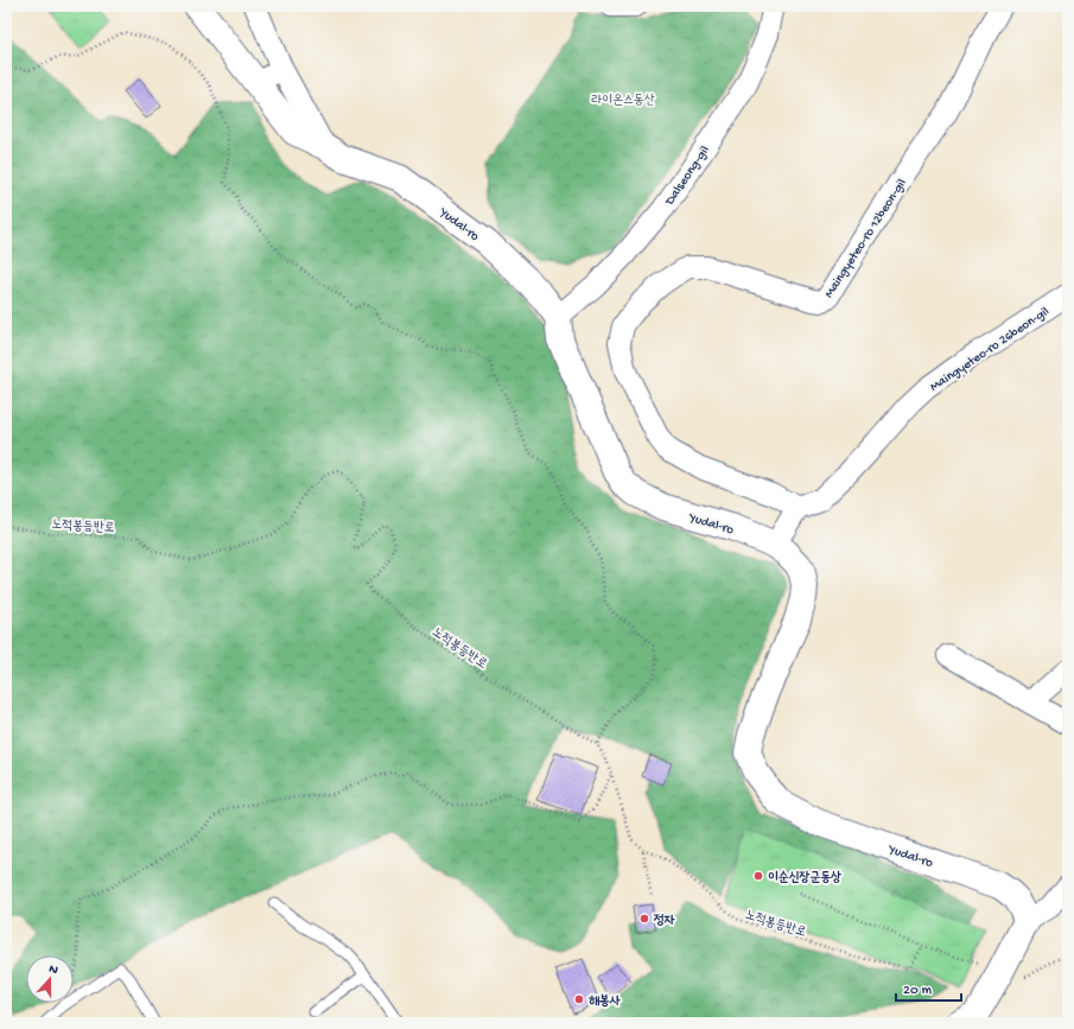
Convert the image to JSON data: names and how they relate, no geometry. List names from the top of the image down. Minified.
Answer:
{"streets":{"street":["Dalseong-gil","Yudal-ro","Maingyeteo-ro 12beon-gil","Maingyeteo-ro 26beon-gil"],"path":["노적봉등반로"]},"crossings":[["Dalseong-gil","Yudal-ro"],["Maingyeteo-ro 12beon-gil","Maingyeteo-ro 26beon-gil"]],"parks":["라이온스동산"],"places":["이순신장군동상","정자","해봉사"],"scale_bar":"20 m","north":"top"}
